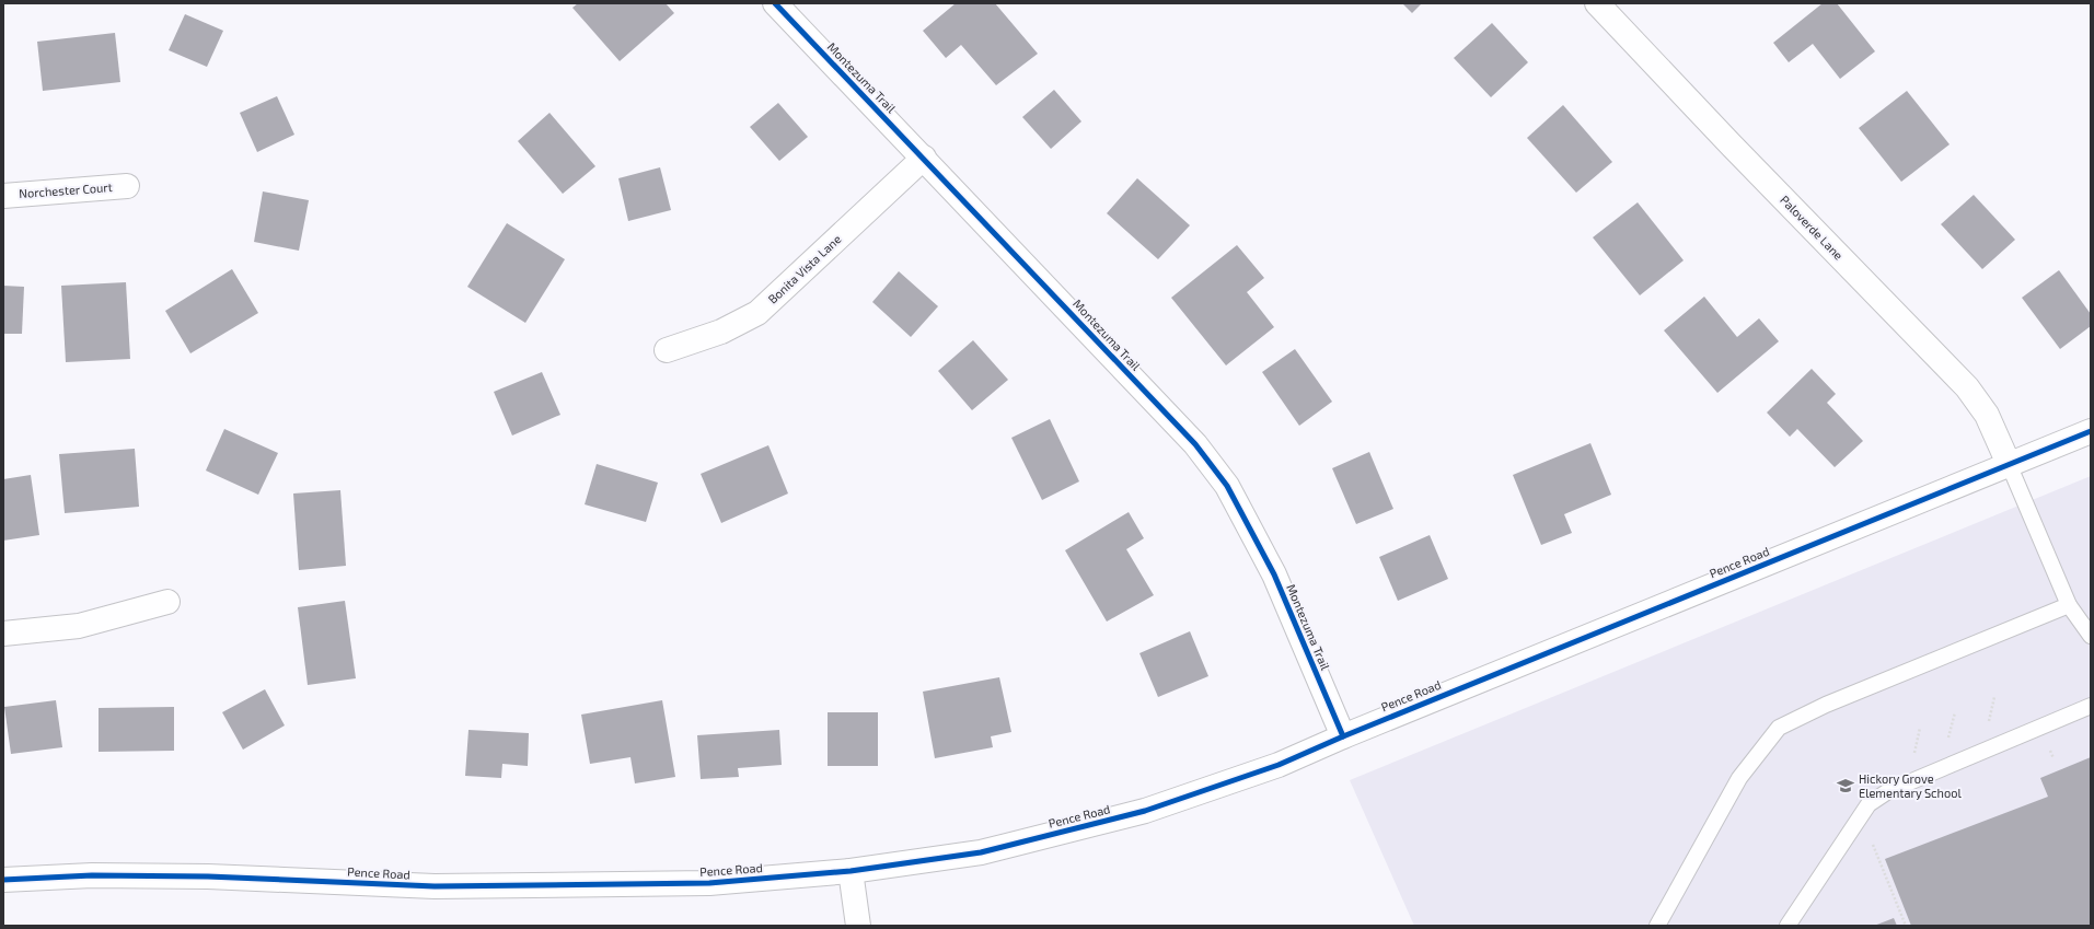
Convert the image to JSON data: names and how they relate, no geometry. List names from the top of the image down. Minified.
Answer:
{"streets":{"street":["Montezuma Trail","Norchester Court","Paloverde Lane","Bonita Vista Lane","Pence Road"]},"crossings":[["Montezuma Trail","Bonita Vista Lane"],["Montezuma Trail","Pence Road"],["Paloverde Lane","Pence Road"]],"places":{"school or university":["Hickory Grove Elementary School"]}}
